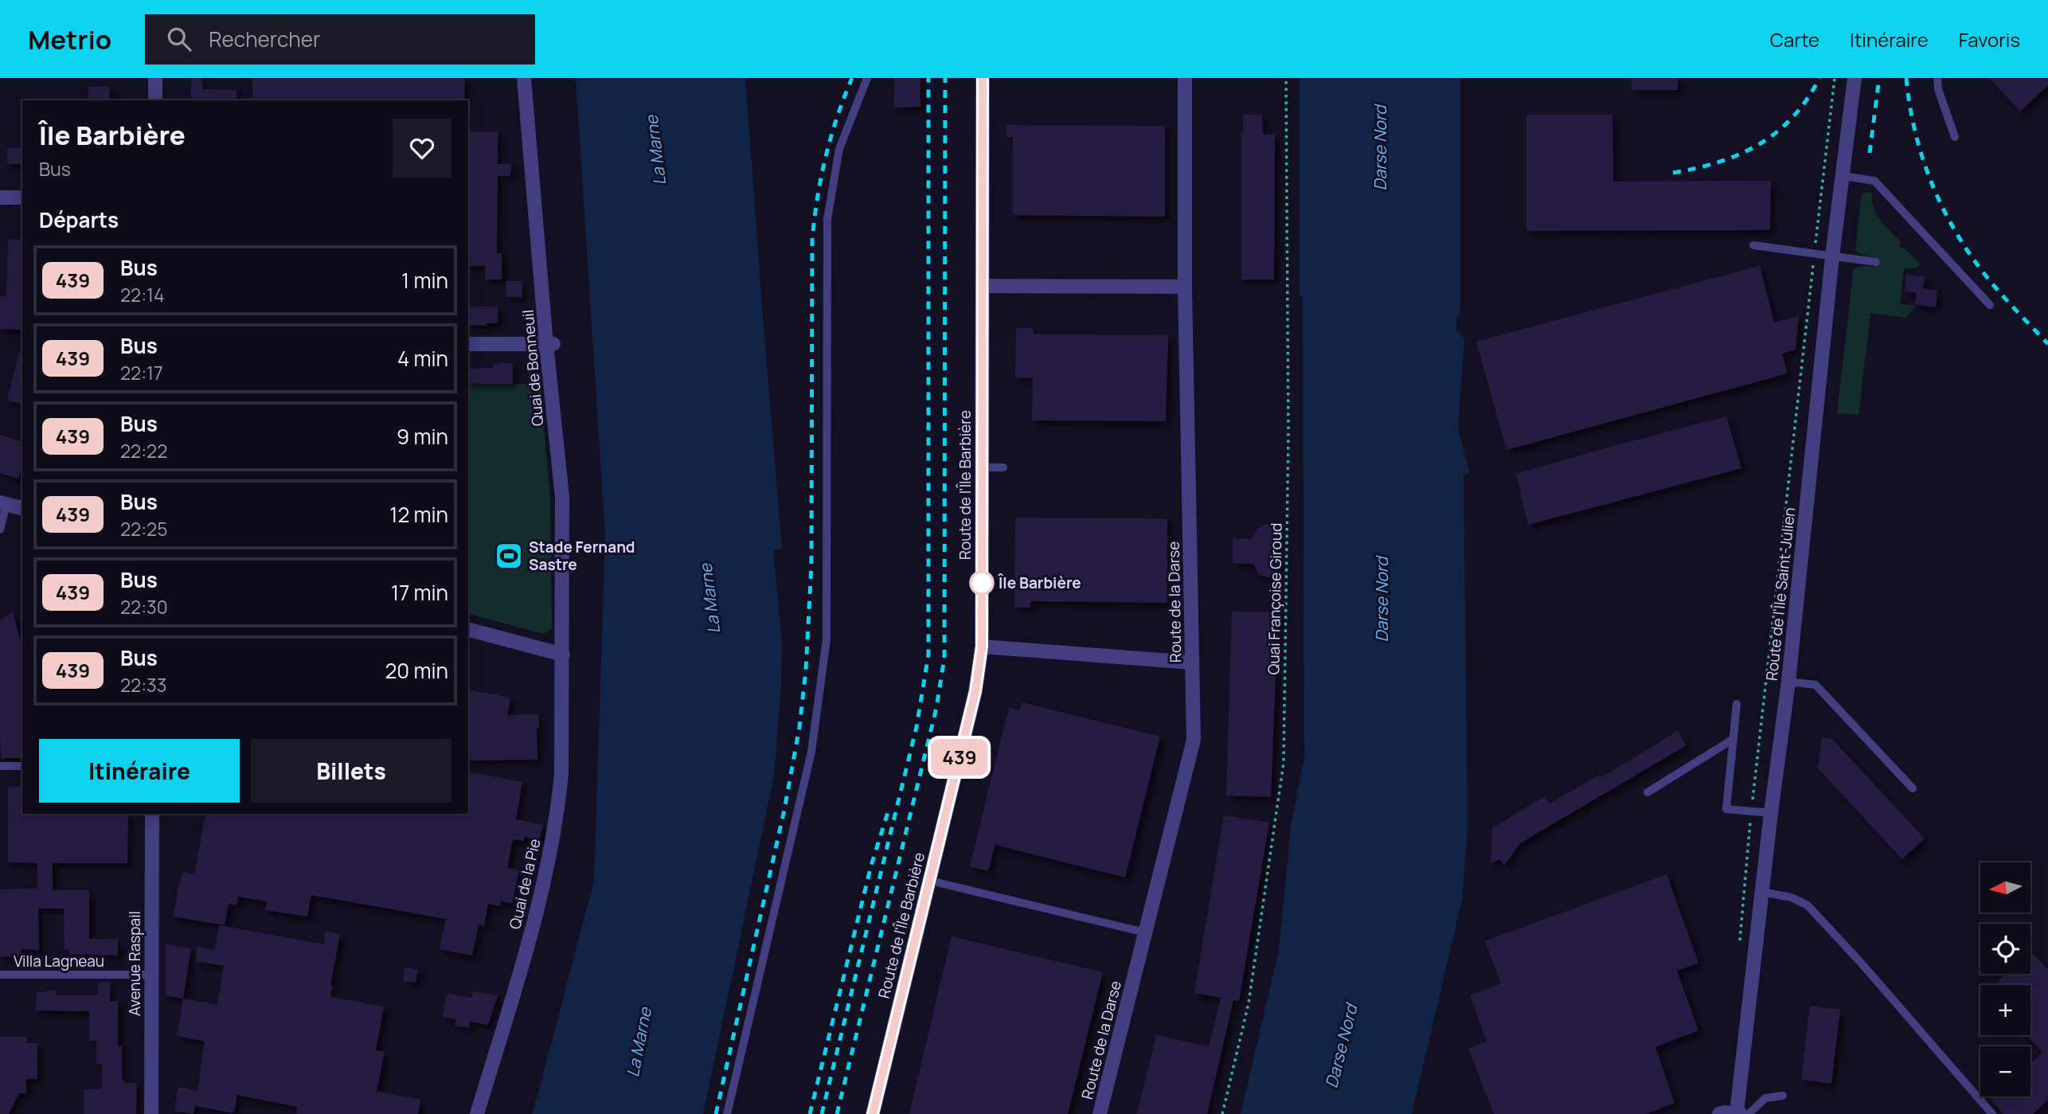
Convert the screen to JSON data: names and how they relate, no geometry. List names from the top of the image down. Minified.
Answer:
{"streets":{"street":["Quai de Bonneuil","Route de l'Île Barbière","Route de l'Île Saint-Julien","Route de la Darse","Quai de la Pie","Avenue Raspail"],"lane":["Villa Lagneau"],"path":["Quai Françoise Giroud"]},"crossings":[["Quai de Bonneuil","Quai de la Pie"],["Villa Lagneau","Avenue Raspail"]],"water":["Darse Nord","La Marne"],"places":{"sports":["Stade Fernand Sastre"],"other":["Île Barbière"]},"lines":["bus line 439"],"north":"left","page":{"header":"Metrio","search":"Rechercher","nav":["Carte","Itinéraire","Favoris"],"on_map":"439","heading":[["Île Barbière","Bus"],"Départs"],"list":[{"mark":"439","name":"Bus","note":"22:14","value":"1 min"},{"mark":"439","name":"Bus","note":"22:17","value":"4 min"},{"mark":"439","name":"Bus","note":"22:22","value":"9 min"},{"mark":"439","name":"Bus","note":"22:25","value":"12 min"},{"mark":"439","name":"Bus","note":"22:30","value":"17 min"},{"mark":"439","name":"Bus","note":"22:33","value":"20 min"}],"buttons":["Itinéraire","Billets"],"map_buttons":["+","−"]}}
